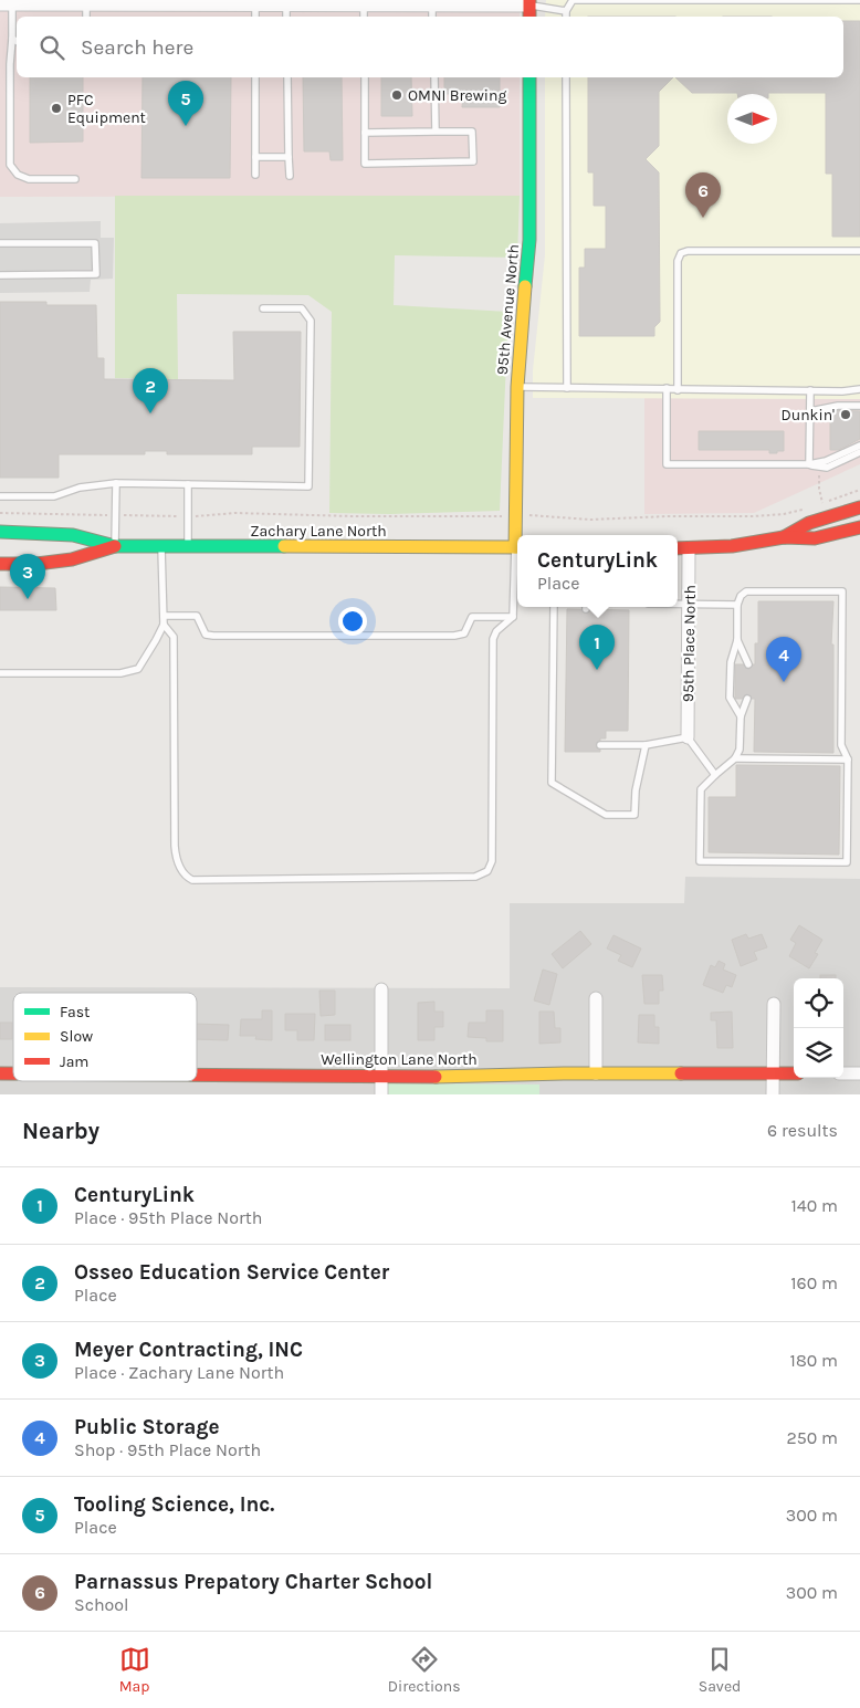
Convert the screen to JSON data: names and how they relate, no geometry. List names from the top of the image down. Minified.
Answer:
{"streets":{"street":["95th Avenue North","Zachary Lane North","95th Place North","Wellington Lane North"]},"crossings":[["95th Avenue North","Zachary Lane North"]],"places":["OMNI Brewing","PFC Equipment","Dunkin'"],"legend":["Fast","Slow","Jam"],"north":"right","page":{"search":"Search here","pins":["5","6","2","3","1","4"],"popup":["CenturyLink","Place"],"heading":["Nearby","6 results"],"list":[{"mark":"1","name":"CenturyLink","note":"Place · 95th Place North","value":"140 m"},{"mark":"2","name":"Osseo Education Service Center","note":"Place","value":"160 m"},{"mark":"3","name":"Meyer Contracting, INC","note":"Place · Zachary Lane North","value":"180 m"},{"mark":"4","name":"Public Storage","note":"Shop · 95th Place North","value":"250 m"},{"mark":"5","name":"Tooling Science, Inc.","note":"Place","value":"300 m"},{"mark":"6","name":"Parnassus Prepatory Charter School","note":"School","value":"300 m"}],"nav":["Map","Directions","Saved"]}}
